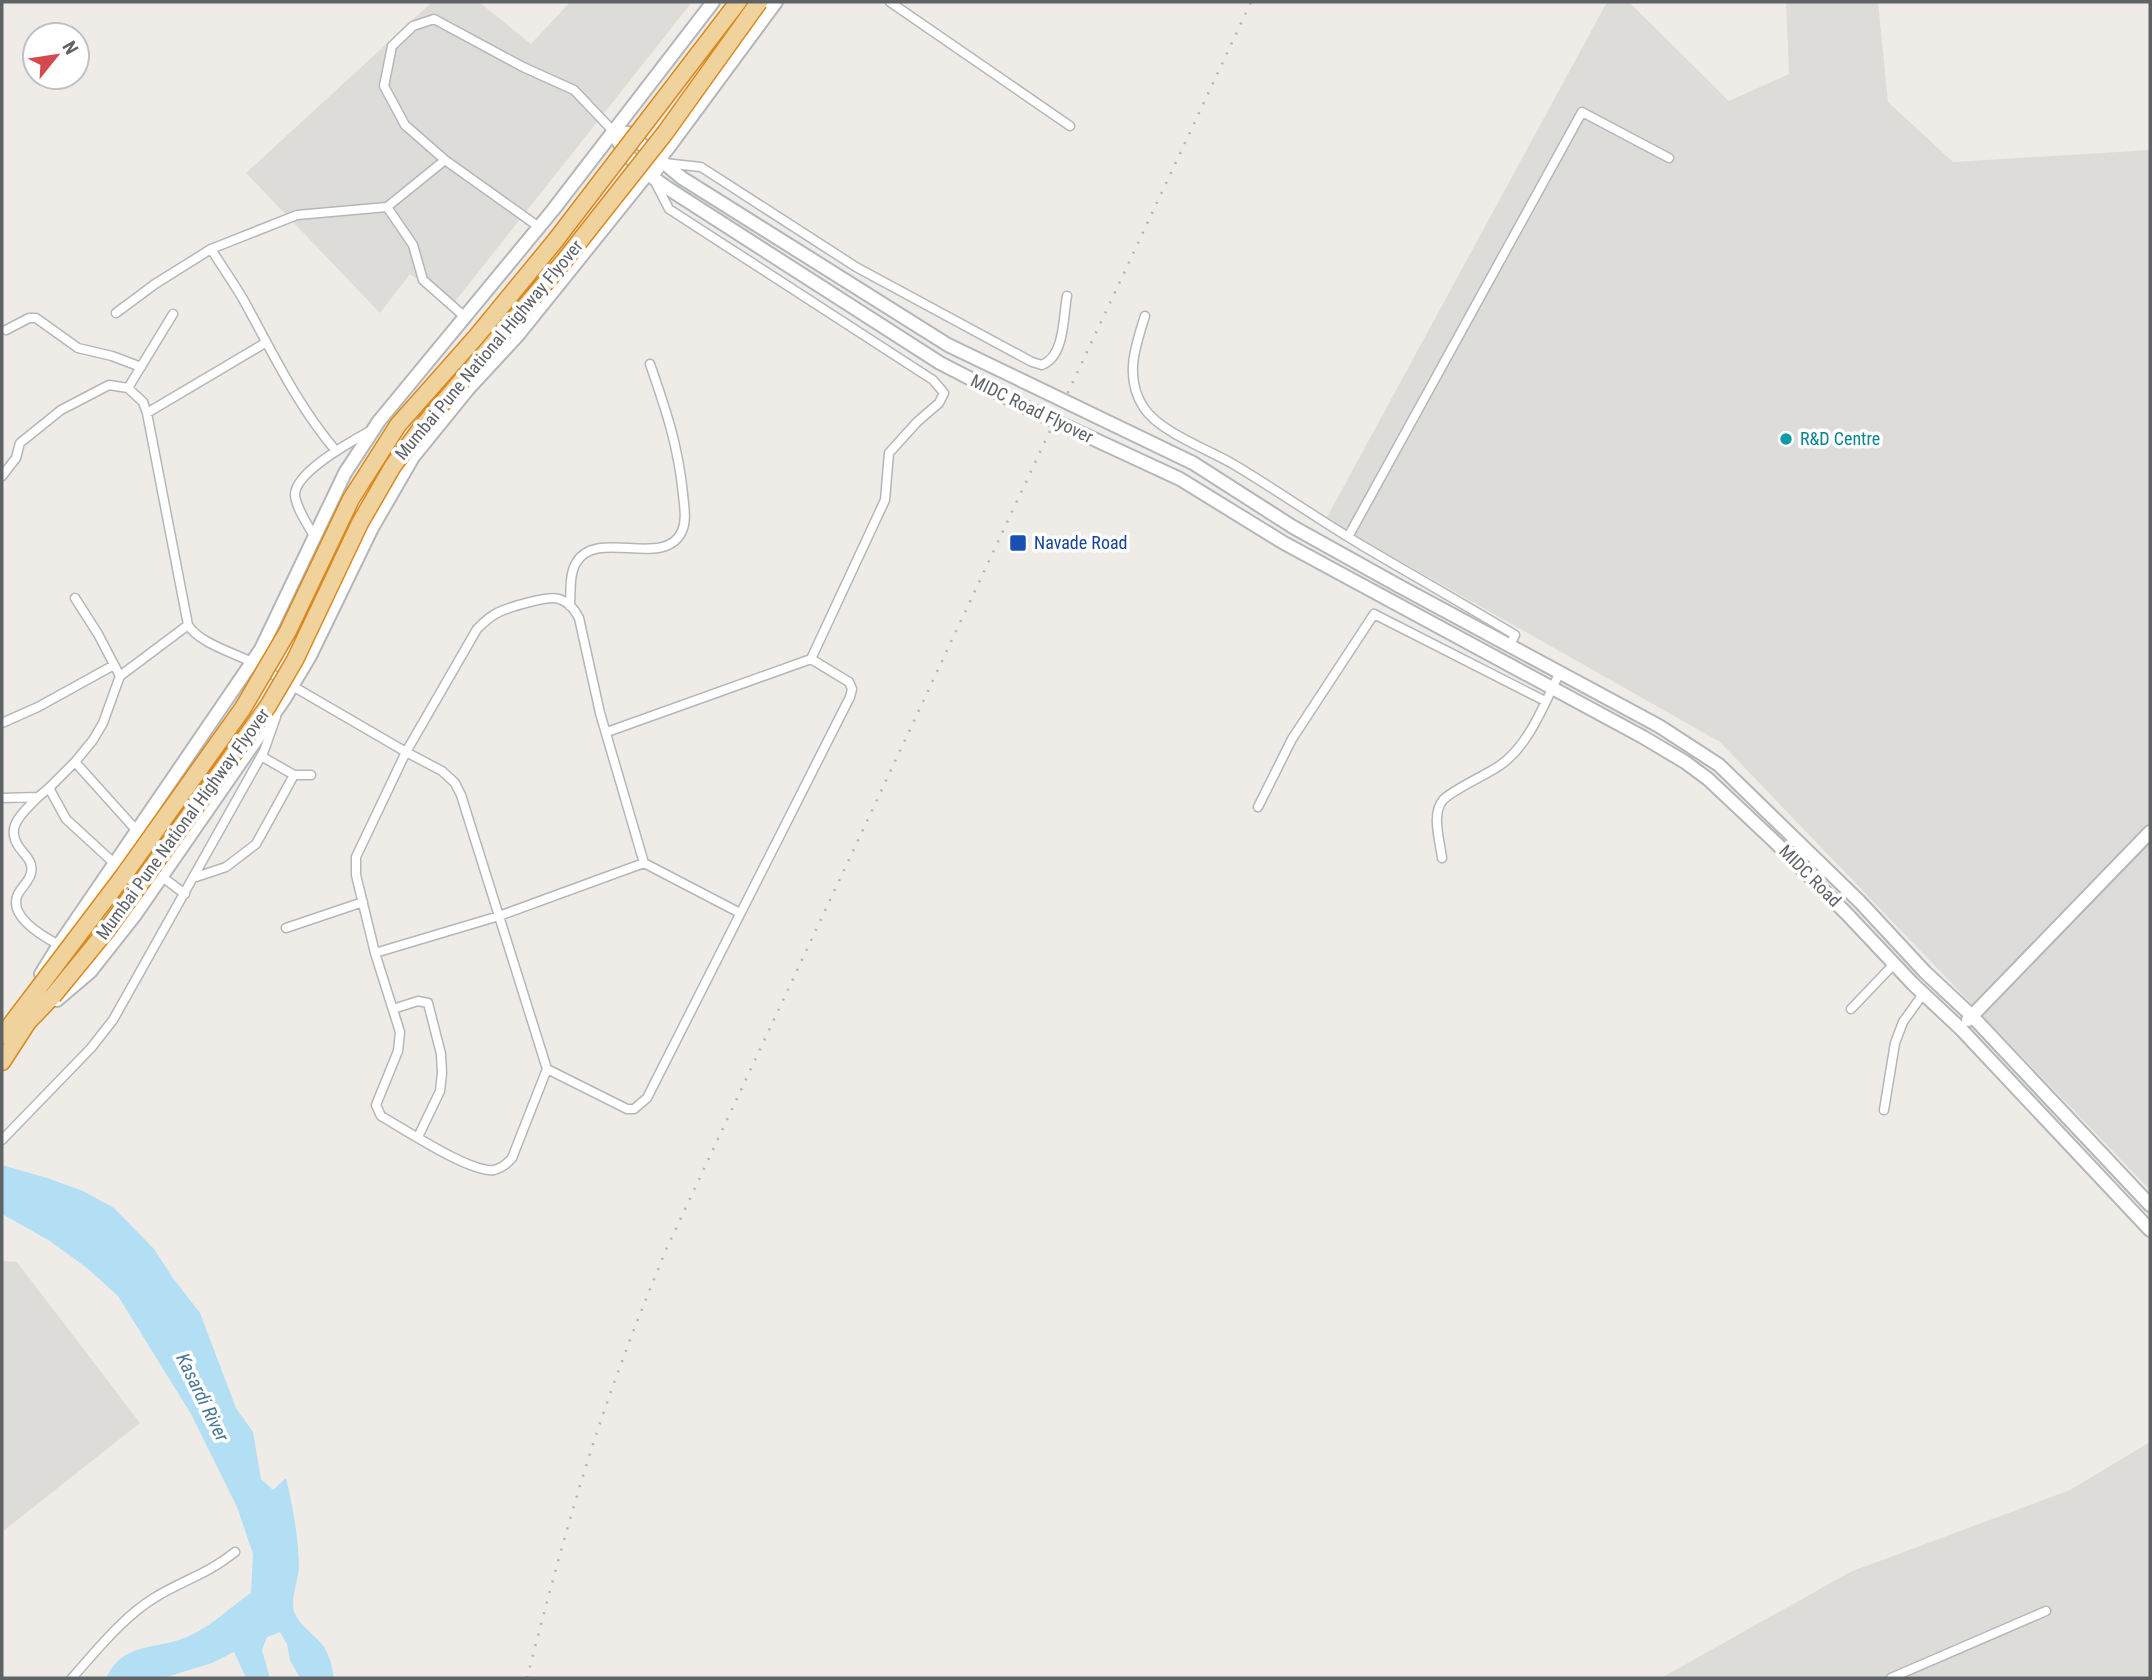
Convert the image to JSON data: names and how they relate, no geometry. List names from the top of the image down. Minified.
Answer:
{"streets":{"highway":["Mumbai Pune National Highway Flyover"],"main road":["MIDC Road Flyover","MIDC Road"]},"crossings":[["MIDC Road Flyover","MIDC Road"]],"water":["Kasardi River"],"places":{"other":["R&D Centre"],"transit":["Navade Road"]},"north":"top right"}
